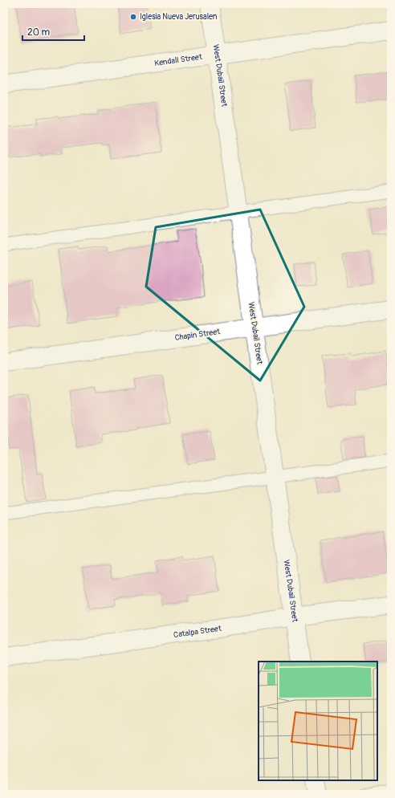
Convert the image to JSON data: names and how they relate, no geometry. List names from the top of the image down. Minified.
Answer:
{"streets":{"street":["Kendall Street","West Dubail Street","Chapin Street","Catalpa Street"]},"crossings":[["Kendall Street","West Dubail Street"],["West Dubail Street","Chapin Street"],["West Dubail Street","Catalpa Street"]],"places":["Iglesia Nueva Jerusalen"],"scale_bar":"20 m"}
